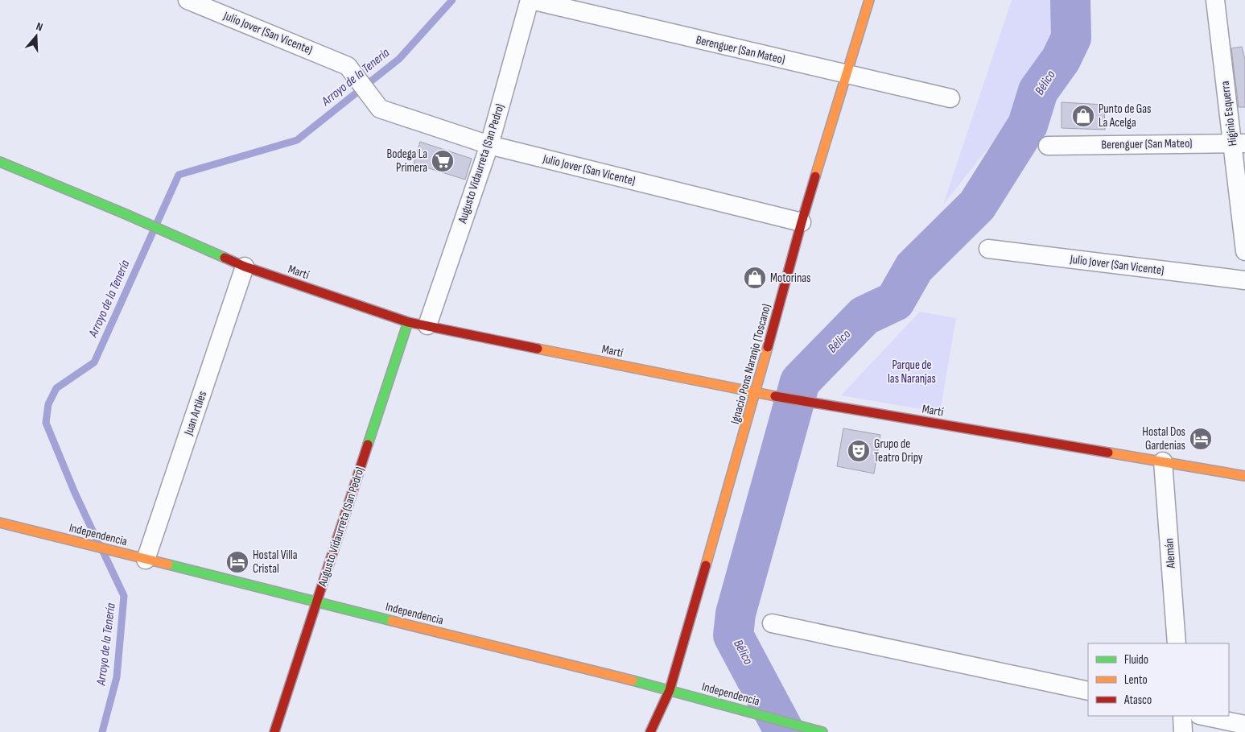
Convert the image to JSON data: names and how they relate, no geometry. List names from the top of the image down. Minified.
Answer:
{"streets":{"street":["Julio Jover (San Vicente)","Berenguer (San Mateo)","Higinio Esquerra","Augusto Vidaurreta (San Pedro)","Martí","Ignacio Pons Naranjo (Toscano)","Juan Artiles","Independencia","Alemán"]},"crossings":[["Julio Jover (San Vicente)","Augusto Vidaurreta (San Pedro)"],["Julio Jover (San Vicente)","Ignacio Pons Naranjo (Toscano)"],["Berenguer (San Mateo)","Higinio Esquerra"],["Berenguer (San Mateo)","Augusto Vidaurreta (San Pedro)"],["Berenguer (San Mateo)","Ignacio Pons Naranjo (Toscano)"],["Augusto Vidaurreta (San Pedro)","Martí"],["Augusto Vidaurreta (San Pedro)","Independencia"],["Martí","Ignacio Pons Naranjo (Toscano)"],["Martí","Juan Artiles"],["Martí","Alemán"],["Ignacio Pons Naranjo (Toscano)","Independencia"],["Juan Artiles","Independencia"]],"water":["Arroyo de la Tenería","Bélico"],"parks":["Parque de las Naranjas"],"places":{"shop":["Punto de Gas La Acelga","Motorinas"],"supermarket":["Bodega La Primera"],"hotel":["Hostal Dos Gardenias","Hostal Villa Cristal"],"theatre":["Grupo de Teatro Dripy"]},"legend":["Fluido","Lento","Atasco"],"north":"top"}
